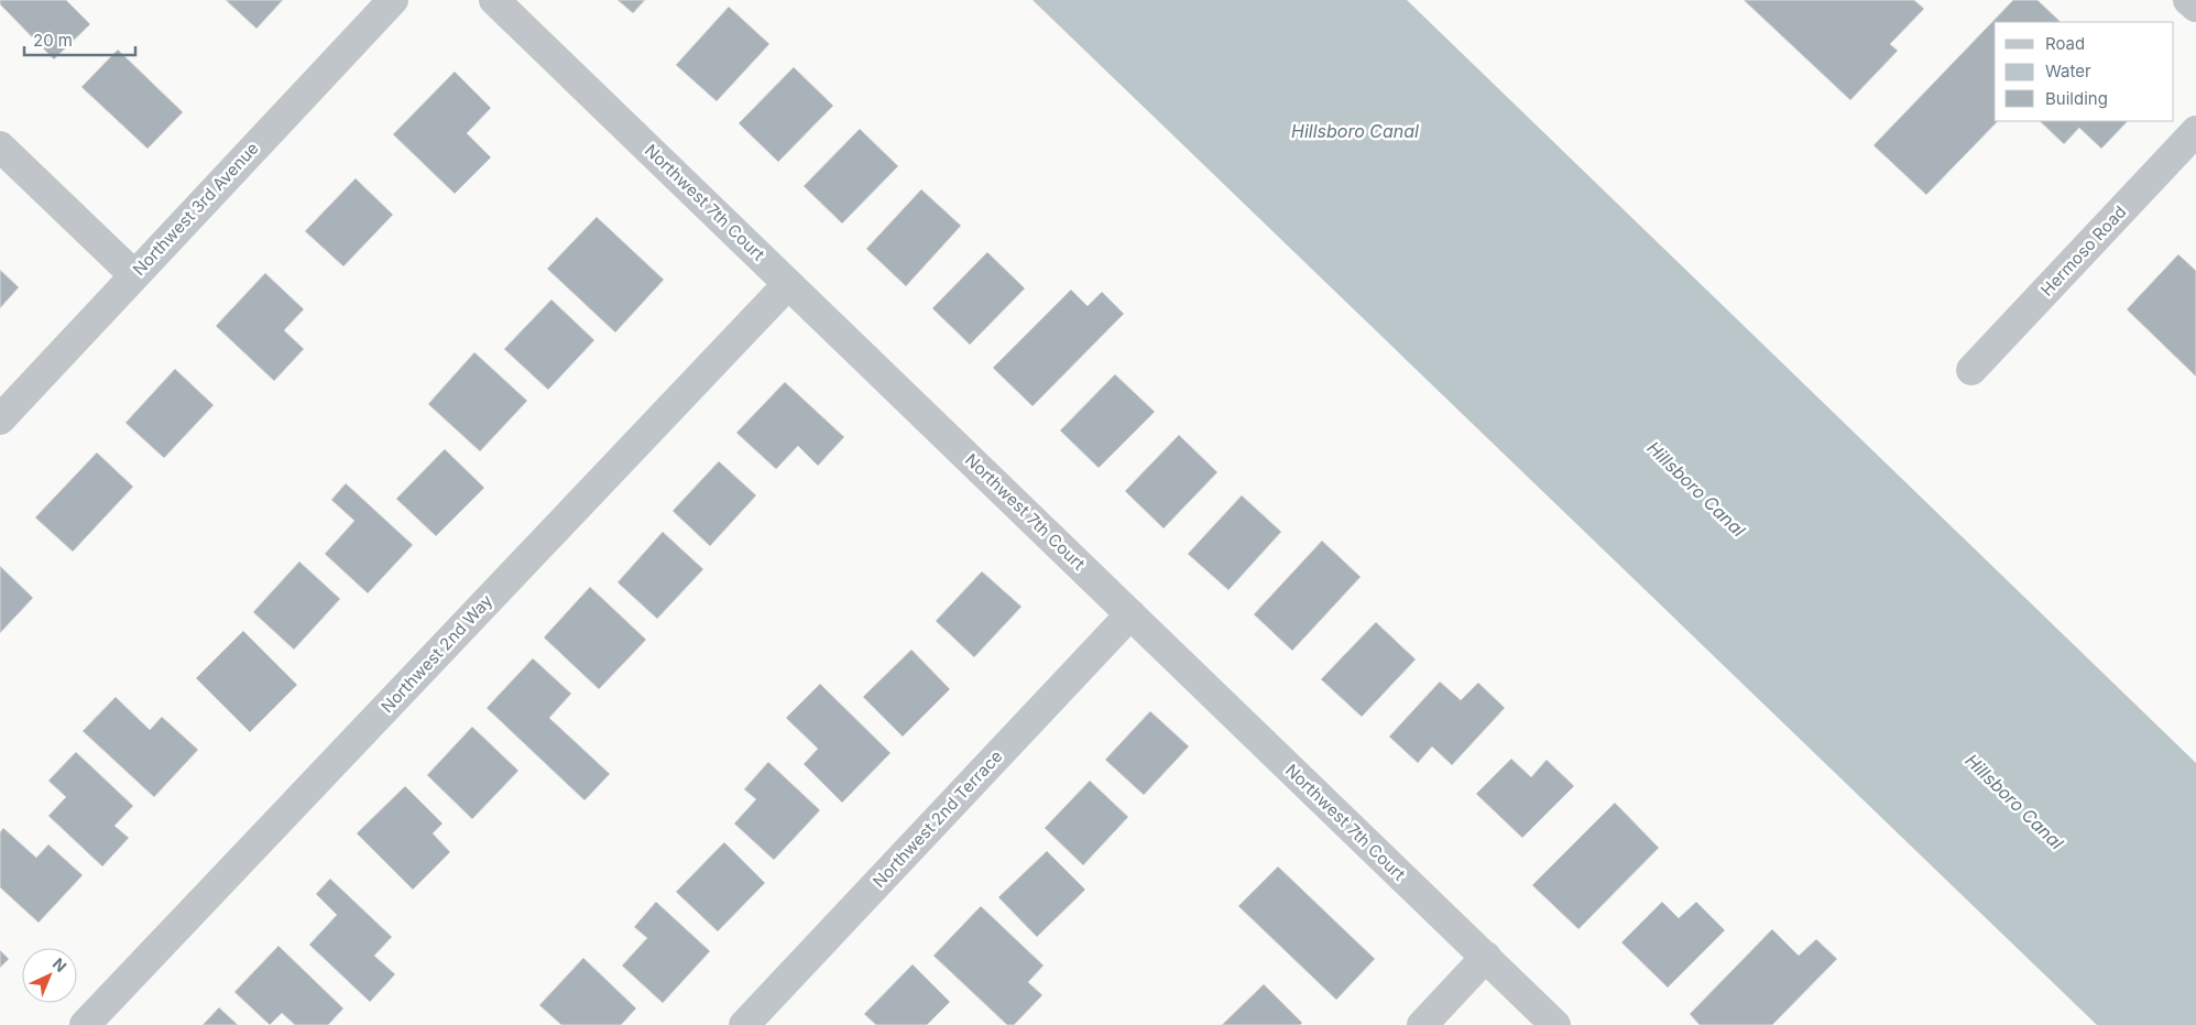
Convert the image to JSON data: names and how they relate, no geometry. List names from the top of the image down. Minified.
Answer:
{"streets":{"street":["Northwest 7th Court","Northwest 3rd Avenue","Hermoso Road","Northwest 2nd Way","Northwest 2nd Terrace"]},"crossings":[["Northwest 7th Court","Northwest 2nd Way"],["Northwest 7th Court","Northwest 2nd Terrace"]],"water":["Hillsboro Canal"],"legend":["Road","Water","Building"],"scale_bar":"20 m","north":"top right"}
